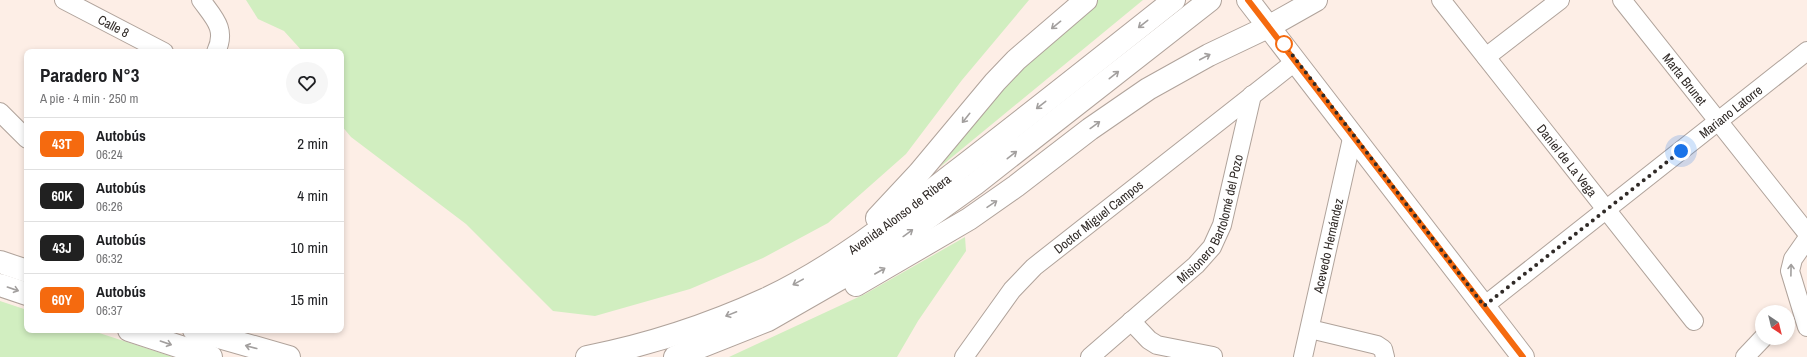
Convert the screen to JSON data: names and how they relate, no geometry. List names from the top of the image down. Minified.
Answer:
{"streets":{"main road":["Avenida Alonso de Ribera"],"street":["Calle 8","Marta Brunet","Mariano Latorre","Daniel de La Vega","Doctor Miguel Campos","Misionero Bartolomé del Pozo","Acevedo Hernández"]},"crossings":[["Marta Brunet","Mariano Latorre"],["Mariano Latorre","Daniel de La Vega"],["Doctor Miguel Campos","Misionero Bartolomé del Pozo"]],"lines":["bus line 43T"],"north":"bottom right","page":{"heading":["Paradero N°3","A pie · 4 min · 250 m"],"list":[{"mark":"43T","name":"Autobús","note":"06:24","value":"2 min"},{"mark":"60K","name":"Autobús","note":"06:26","value":"4 min"},{"mark":"43J","name":"Autobús","note":"06:32","value":"10 min"},{"mark":"60Y","name":"Autobús","note":"06:37","value":"15 min"}]}}
